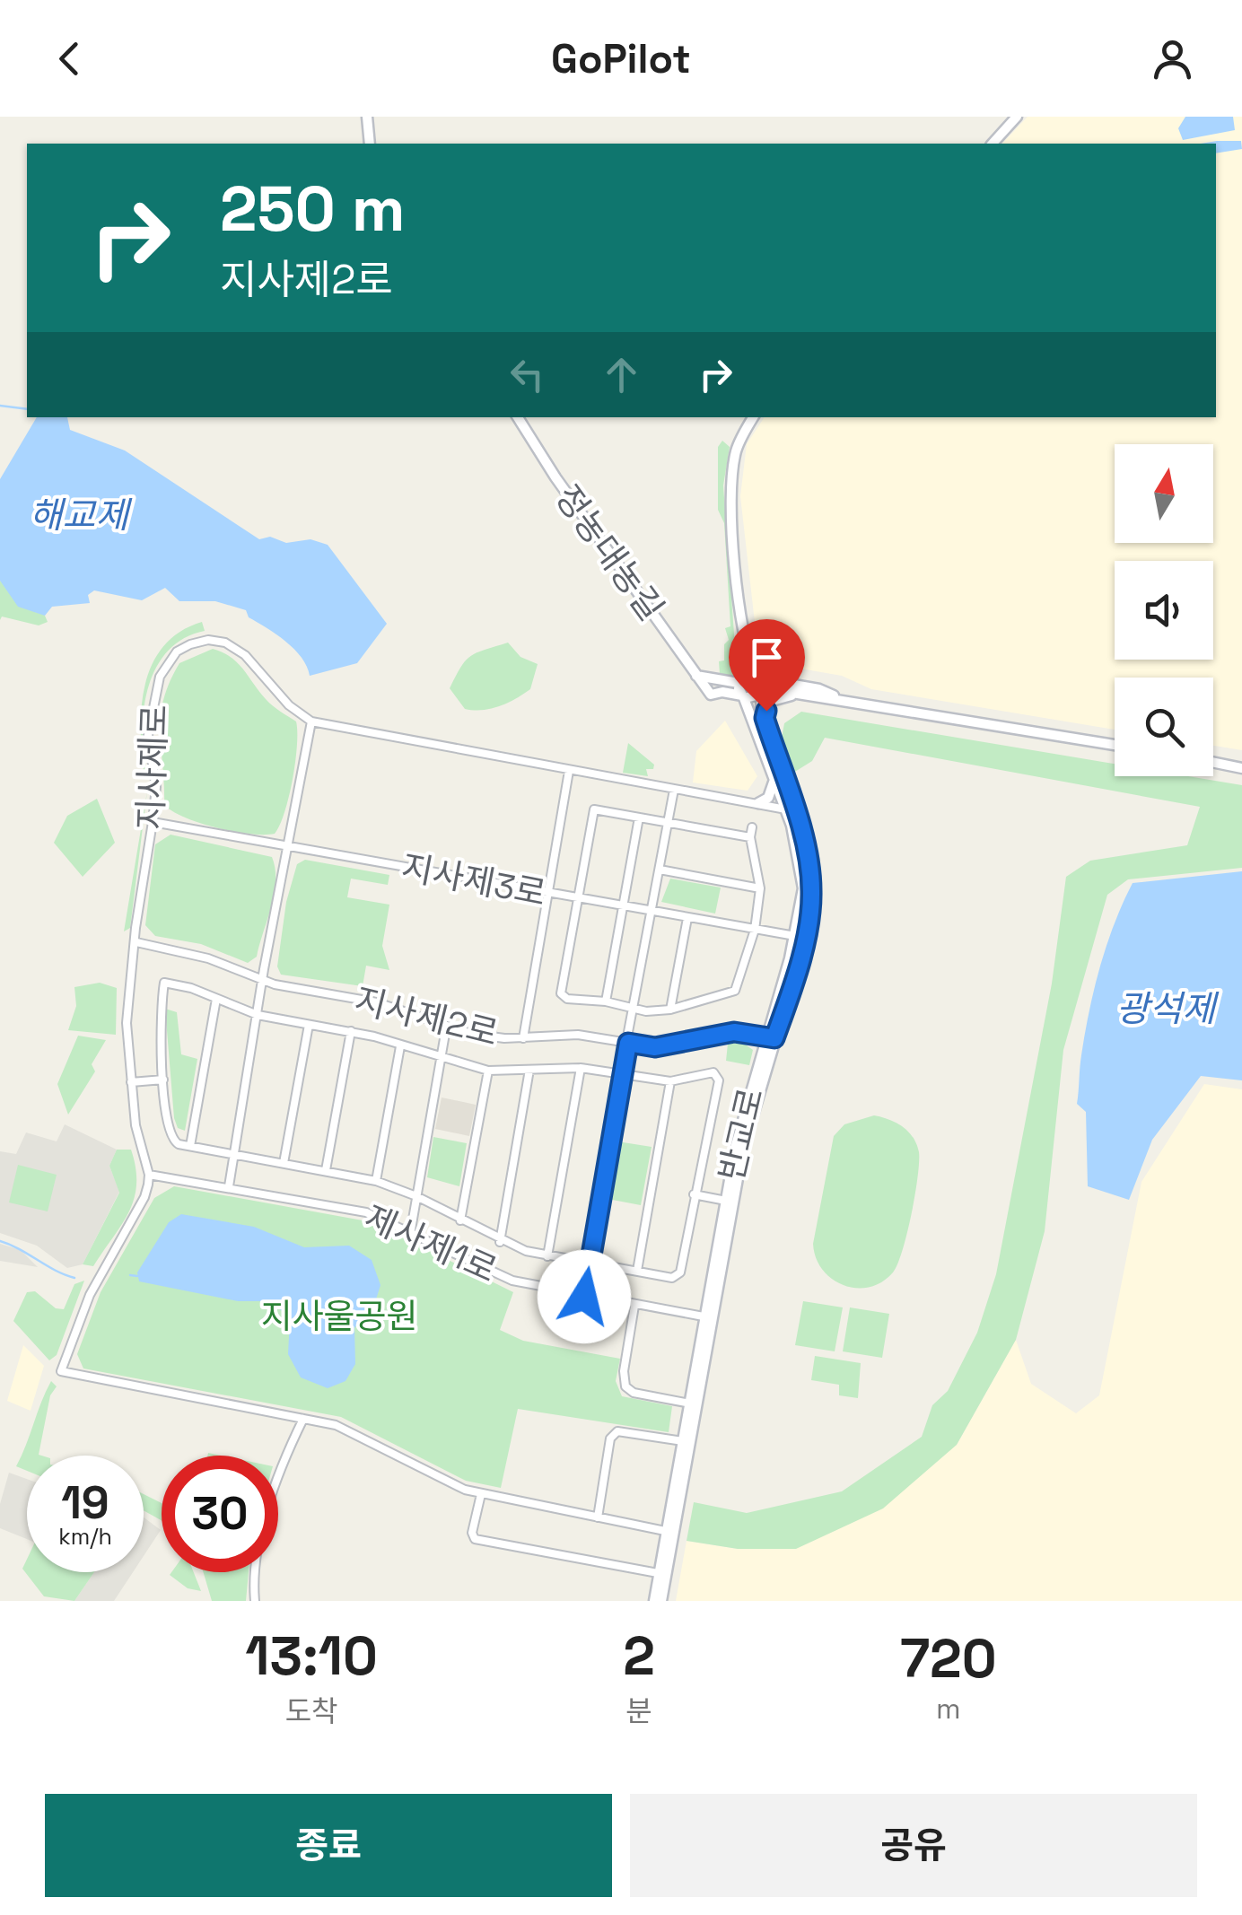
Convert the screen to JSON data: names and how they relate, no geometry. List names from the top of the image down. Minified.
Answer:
{"streets":{"street":["정농대농길","지사제로","지사제3로","지사제2로","반교로","제사제1로"]},"crossings":[["지사제로","지사제3로"],["지사제로","지사제2로"],["지사제로","반교로"],["지사제로","제사제1로"],["지사제3로","반교로"],["지사제2로","반교로"],["반교로","제사제1로"]],"water":["해교제","광석제"],"parks":["지사울공원"],"north":"top","page":{"header":"GoPilot","turn":["250 m","지사제2로"],"speed":"19 km/h","limit":"30","eta":["13:10","도착","2","분","720","m"],"buttons":["종료","공유"]}}
